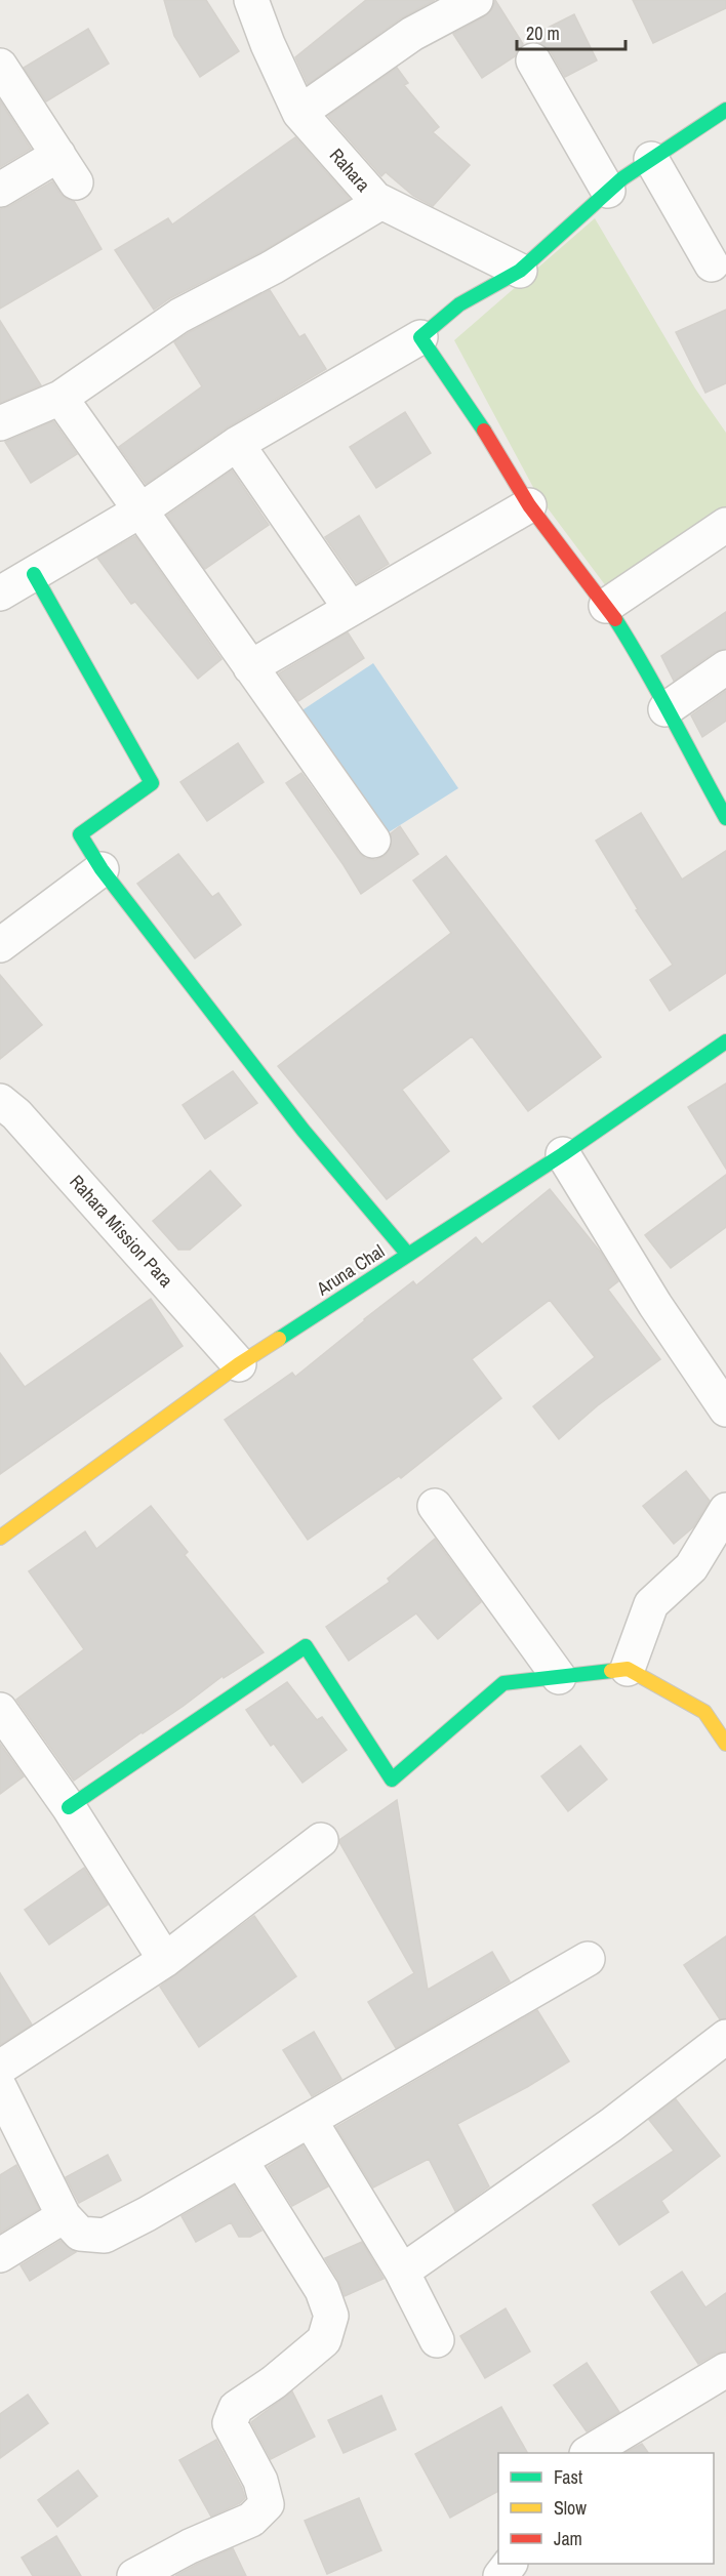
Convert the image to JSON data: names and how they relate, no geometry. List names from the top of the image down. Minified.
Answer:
{"streets":{"street":["Rahara","Rahara Mission Para","Aruna Chal"]},"crossings":[["Rahara Mission Para","Aruna Chal"]],"legend":["Fast","Slow","Jam"],"scale_bar":"20 m"}
